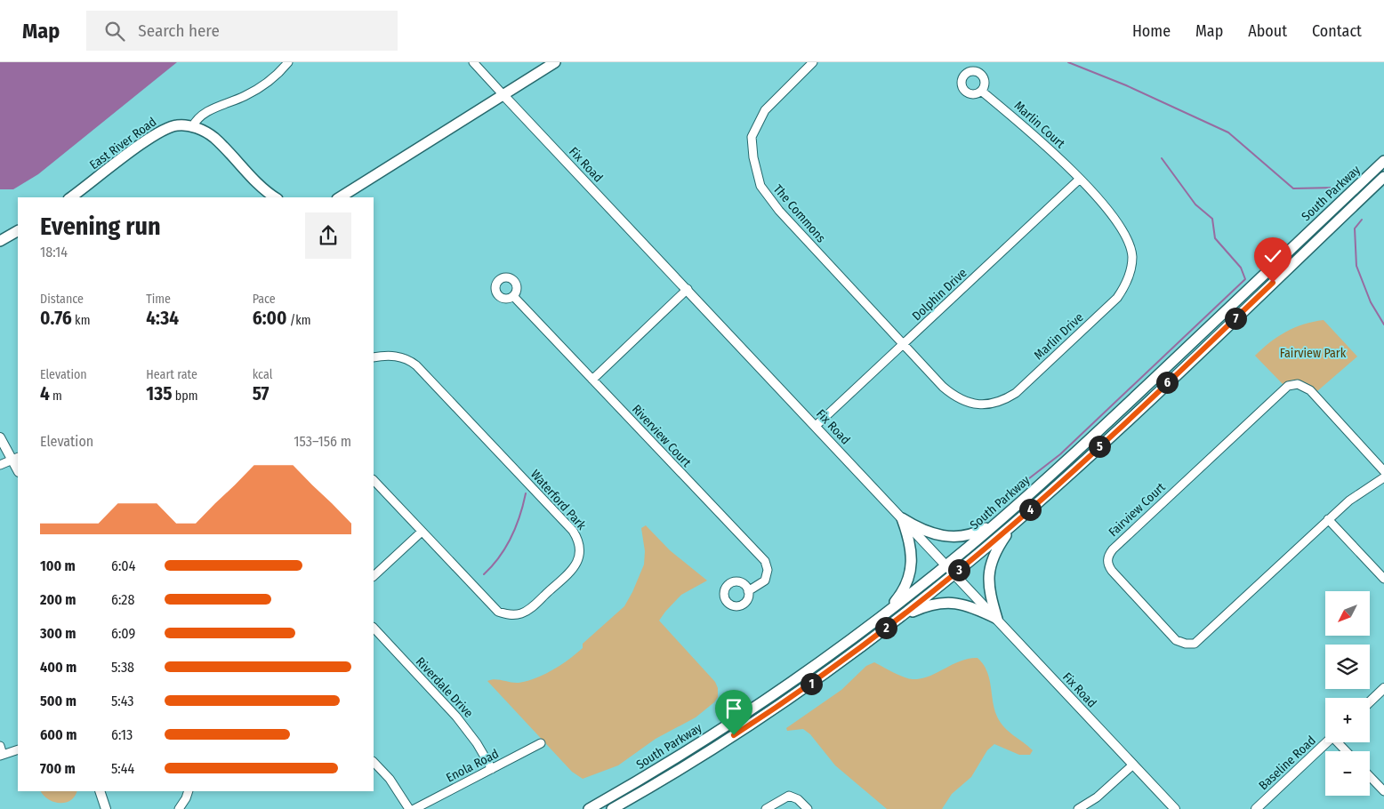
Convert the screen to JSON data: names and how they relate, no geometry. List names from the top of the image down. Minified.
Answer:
{"streets":{"main road":["East River Road","South Parkway"],"street":["Marlin Court","Fix Road","The Commons","Dolphin Drive","Marlin Drive","Riverview Court","Waterford Park","Fairview Court","Riverdale Drive","Baseline Road","Enola Road"]},"crossings":[["Marlin Court","Dolphin Drive"],["Marlin Court","Marlin Drive"],["Fix Road","South Parkway"],["Fix Road","Dolphin Drive"],["The Commons","Dolphin Drive"],["The Commons","Marlin Drive"],["Dolphin Drive","Marlin Drive"],["Riverdale Drive","Enola Road"]],"parks":["Fairview Park"],"north":"bottom left","page":{"header":"Map","search":"Search here","nav":["Home","Map","About","Contact"],"heading":["Evening run","18:14"],"stats":[["Distance","0.76 km"],["Time","4:34"],["Pace","6:00 /km"],["Elevation","4 m"],["Heart rate","135 bpm"],["kcal","57"]],"pins":["7","6","5","4","3","2","1"],"chart":["Elevation","153–156 m"],"list":[{"name":"100 m","note":"6:04"},{"name":"200 m","note":"6:28"},{"name":"300 m","note":"6:09"},{"name":"400 m","note":"5:38"},{"name":"500 m","note":"5:43"},{"name":"600 m","note":"6:13"},{"name":"700 m","note":"5:44"}],"map_buttons":["+","−"]}}
